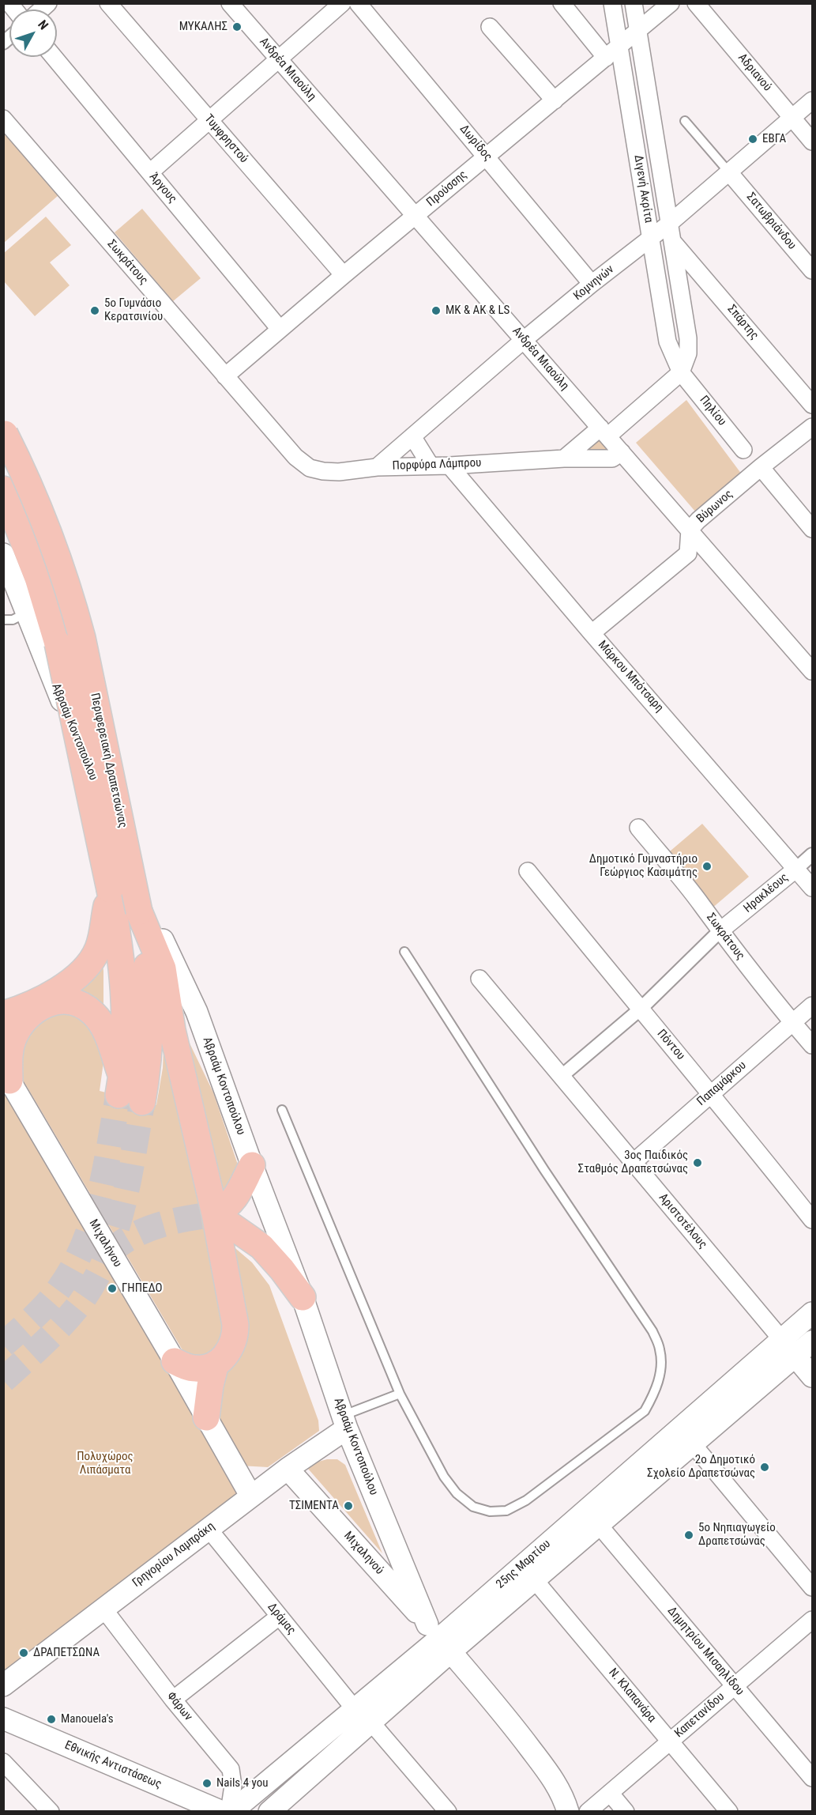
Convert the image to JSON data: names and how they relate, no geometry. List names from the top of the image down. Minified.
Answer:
{"streets":{"main road":["Περιφερειακή Δραπετσώνας"],"street":["Ανδρέα Μιαούλη","Αδριανού","Τυμφρηστού","Δωρίδος","Άργους","Προύσσης","Διγενή Ακρίτα","Σατωβριάνδου","Σωκράτους","Κομνηνών","Σπάρτης","Πηλίου","Πορφύρα Λάμπρου","Βύρωνος","Μάρκου Μπότσαρη","Αβραάμ Κοντοπούλου","Ηρακλέους","Πόντου","Παπαμάρκου","Αριστοτέλους","Μιχαλήνου","Μιχαληνού","Γρηγορίου Λαμπράκη","25ης Μαρτίου","Δράμας","Δημητρίου Μισαηλίδου","Ν. Κλαπανάρα","Φάρων","Καπετανίδου","Εθνικής Αντιστάσεως"]},"crossings":[["Ανδρέα Μιαούλη","Προύσσης"],["Ανδρέα Μιαούλη","Κομνηνών"],["Ανδρέα Μιαούλη","Πορφύρα Λάμπρου"],["Ανδρέα Μιαούλη","Βύρωνος"],["Αδριανού","Κομνηνών"],["Τυμφρηστού","Προύσσης"],["Δωρίδος","Προύσσης"],["Δωρίδος","Κομνηνών"],["Άργους","Προύσσης"],["Προύσσης","Διγενή Ακρίτα"],["Προύσσης","Σωκράτους"],["Διγενή Ακρίτα","Κομνηνών"],["Διγενή Ακρίτα","Σπάρτης"],["Διγενή Ακρίτα","Πηλίου"],["Σατωβριάνδου","Κομνηνών"],["Σωκράτους","Πορφύρα Λάμπρου"],["Σωκράτους","Ηρακλέους"],["Σωκράτους","Παπαμάρκου"],["Κομνηνών","Πορφύρα Λάμπρου"],["Πορφύρα Λάμπρου","Μάρκου Μπότσαρη"],["Βύρωνος","Μάρκου Μπότσαρη"],["Μάρκου Μπότσαρη","Ηρακλέους"],["Αβραάμ Κοντοπούλου","Μιχαληνού"],["Αβραάμ Κοντοπούλου","Γρηγορίου Λαμπράκη"],["Αβραάμ Κοντοπούλου","25ης Μαρτίου"],["Πόντου","Παπαμάρκου"],["Παπαμάρκου","Αριστοτέλους"],["Αριστοτέλους","25ης Μαρτίου"],["Μιχαληνού","Γρηγορίου Λαμπράκη"],["Μιχαληνού","25ης Μαρτίου"],["Γρηγορίου Λαμπράκη","Δράμας"],["Γρηγορίου Λαμπράκη","Φάρων"],["25ης Μαρτίου","Δράμας"],["25ης Μαρτίου","Δημητρίου Μισαηλίδου"],["25ης Μαρτίου","Ν. Κλαπανάρα"],["25ης Μαρτίου","Φάρων"],["Δημητρίου Μισαηλίδου","Καπετανίδου"],["Ν. Κλαπανάρα","Καπετανίδου"]],"parks":["Πολυχώρος Λιπάσματα"],"places":["ΜΥΚΑΛΗΣ","ΕΒΓΑ","5ο Γυμνάσιο Κερατσινίου","MK & AK & LS","Δημοτικό Γυμναστήριο Γεώργιος Κασιμάτης","3ος Παιδικός Σταθμός Δραπετσώνας","ΓΗΠΕΔΟ","2ο Δημοτικό Σχολείο Δραπετσώνας","ΤΣΙΜΕΝΤΑ","5ο Νηπιαγωγείο Δραπετσώνας","ΔΡΑΠΕΤΣΩΝΑ","Manouela's","Nails 4 you"],"north":"top right"}
